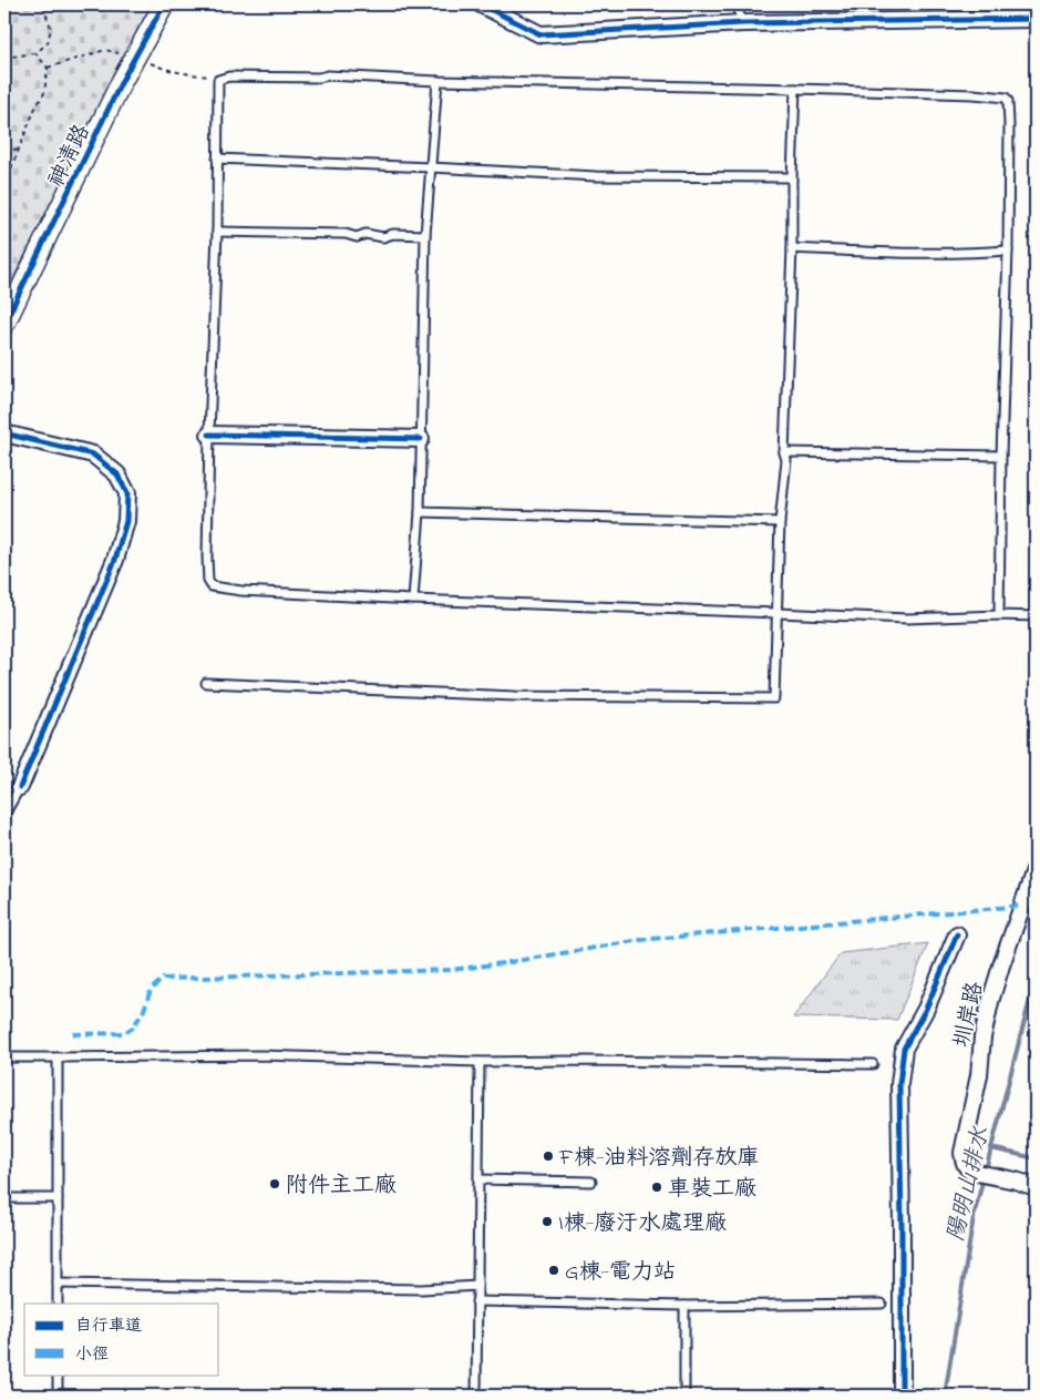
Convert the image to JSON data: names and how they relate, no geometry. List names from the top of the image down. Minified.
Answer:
{"streets":{"street":["神清路","圳岸路"]},"water":["陽明山排水"],"places":["F棟-油料溶劑存放庫","附件主工廠","車裝工廠","I棟-廢汙水處理廠","G棟-電力站"],"legend":["自行車道","小徑"]}
